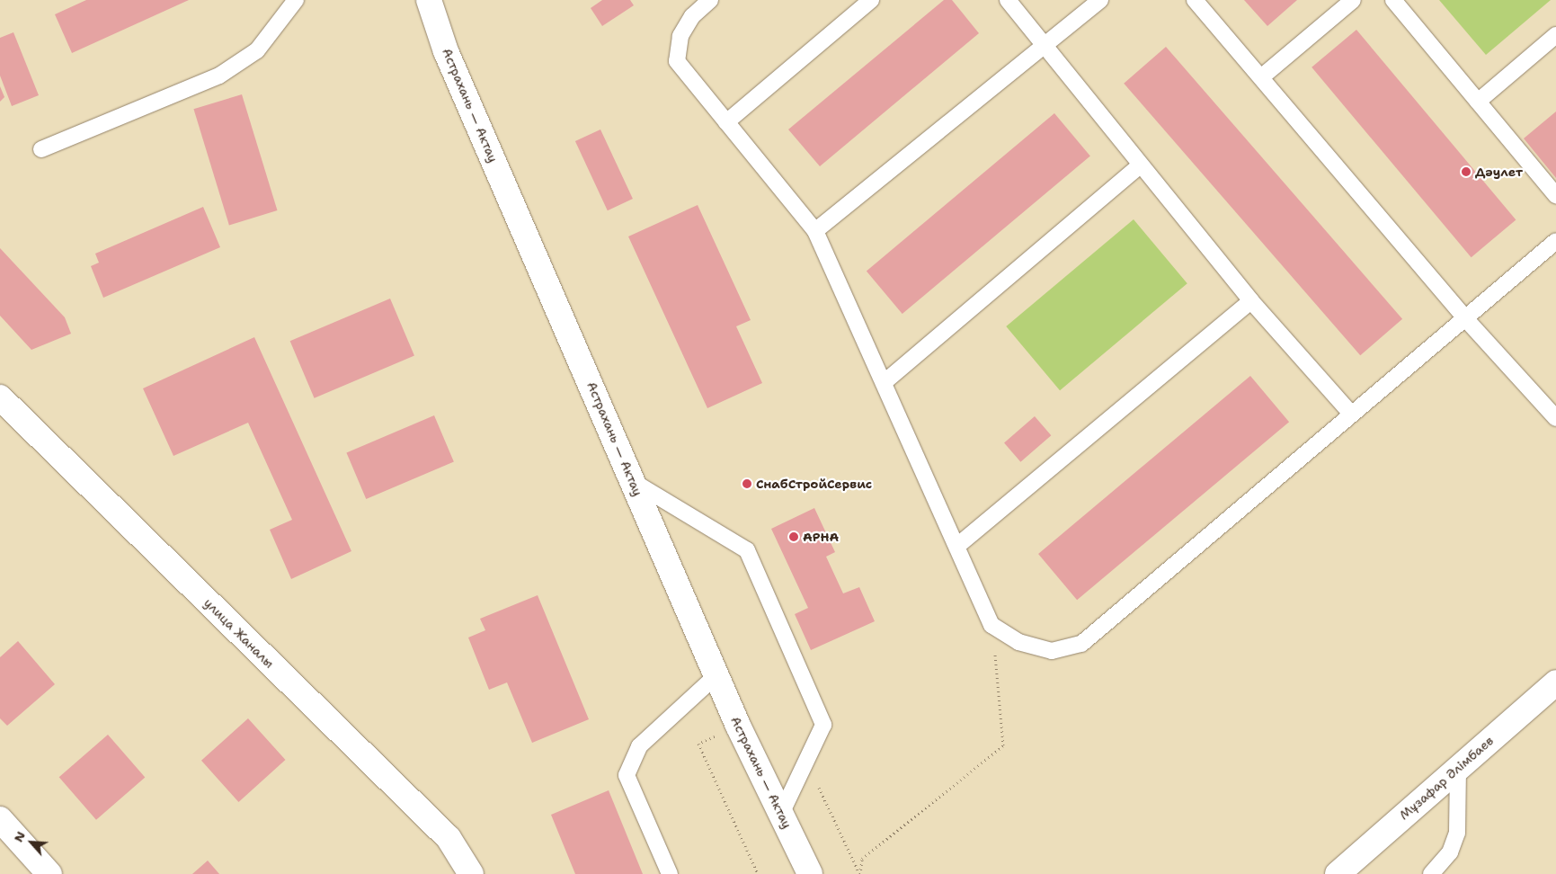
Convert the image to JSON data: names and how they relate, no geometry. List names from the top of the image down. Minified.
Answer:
{"streets":{"main road":["Астрахань — Актау","улица Жаналы","Мұзафар Әлімбаев"]},"places":["Дәулет","СнабСтройСервис","АРНА"],"north":"top left"}
